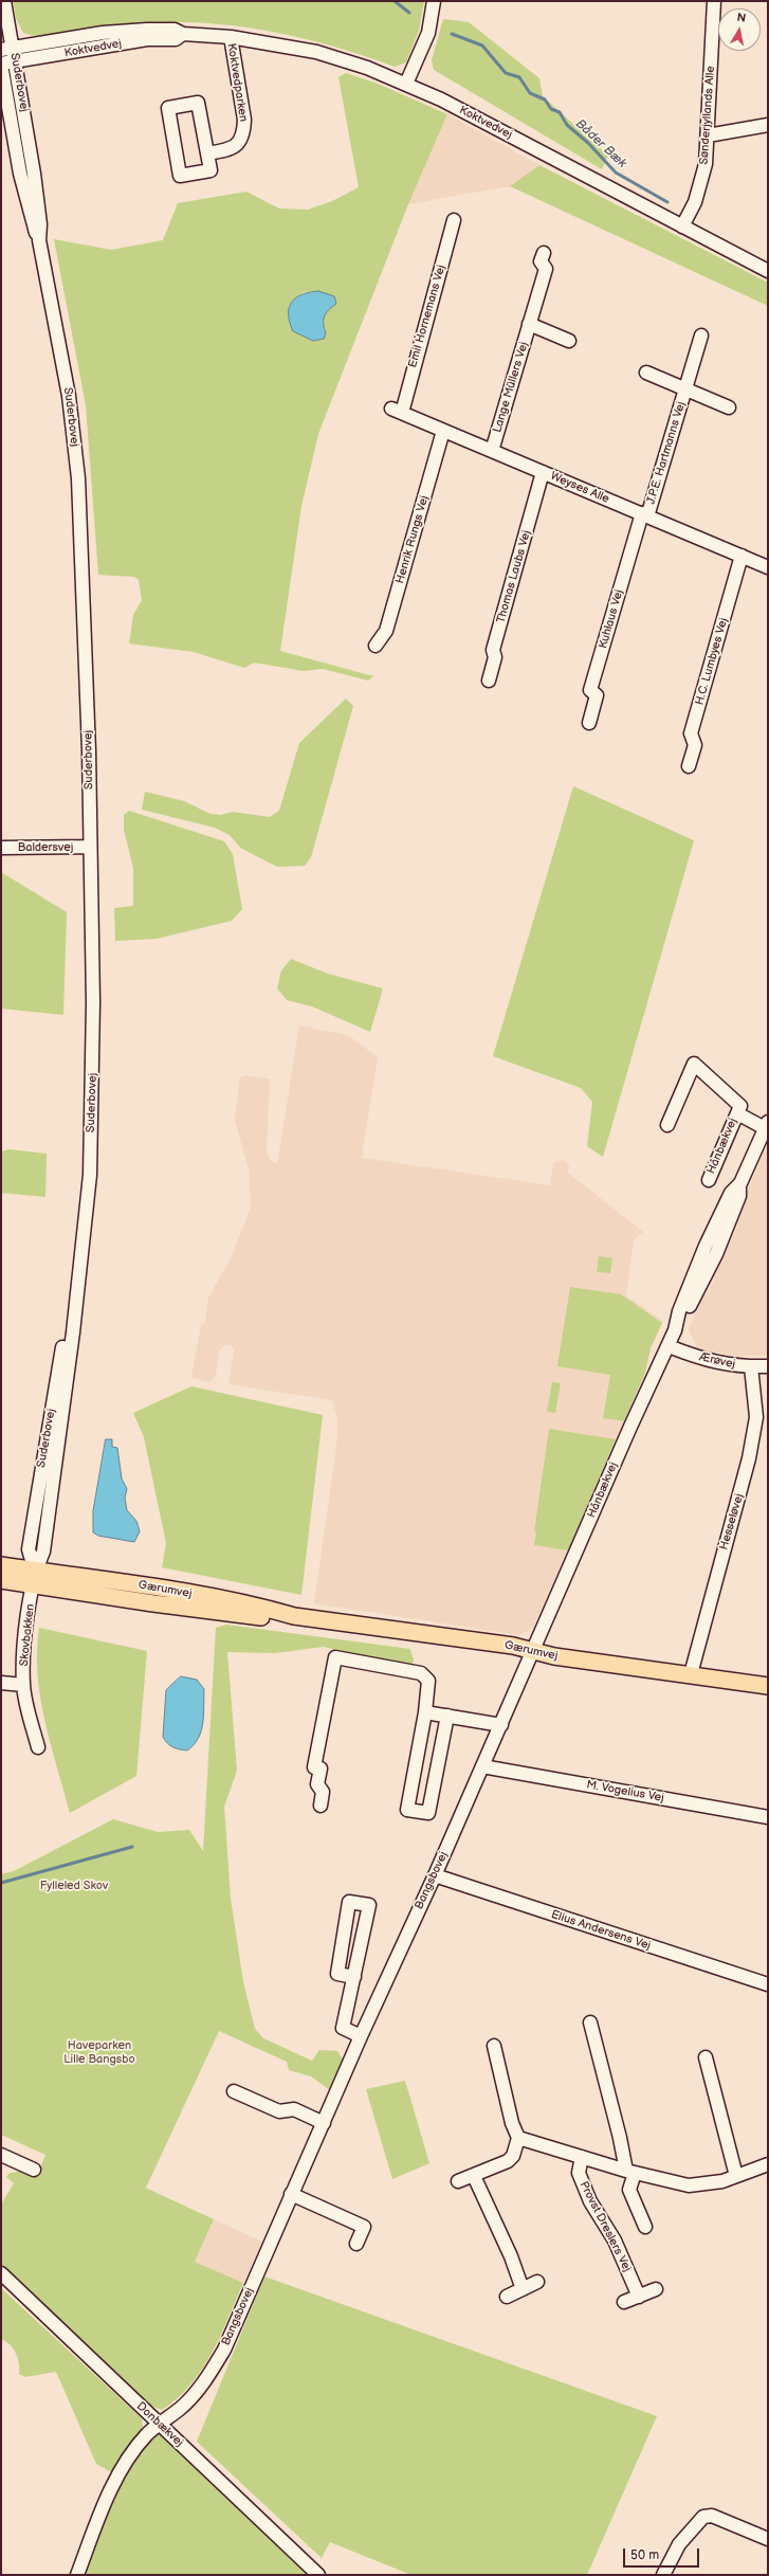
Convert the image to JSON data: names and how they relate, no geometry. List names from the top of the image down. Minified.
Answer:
{"streets":{"main road":["Gærumvej"],"street":["Koktvedvej","Suderbovej","Koktvedparken","Sønderjyllands Alle","Emil Hornemans Vej","Lange Müllers Vej","J.P.E. Hartmanns Vej","Weyses Alle","Henrik Rungs Vej","Thomas Laubs Vej","Kuhlaus Vej","H.C. Lumbyes Vej","Baldersvej","Hånbækvej","Ærøvej","Hesseløvej","Skovbakken","M. Vogelius Vej","Bangsbovej","Elius Andersens Vej","Provst Dreslers Vej","Donbækvej"]},"crossings":[["Koktvedvej","Suderbovej"],["Koktvedvej","Koktvedparken"],["Koktvedvej","Sønderjyllands Alle"],["Suderbovej","Baldersvej"],["Suderbovej","Gærumvej"],["Suderbovej","Skovbakken"],["Emil Hornemans Vej","Weyses Alle"],["Lange Müllers Vej","Weyses Alle"],["J.P.E. Hartmanns Vej","Weyses Alle"],["J.P.E. Hartmanns Vej","Kuhlaus Vej"],["Weyses Alle","Henrik Rungs Vej"],["Weyses Alle","Thomas Laubs Vej"],["Weyses Alle","Kuhlaus Vej"],["Weyses Alle","H.C. Lumbyes Vej"],["Hånbækvej","Ærøvej"],["Hånbækvej","Gærumvej"],["Hånbækvej","Bangsbovej"],["Ærøvej","Hesseløvej"],["Hesseløvej","Gærumvej"],["Gærumvej","Skovbakken"],["Gærumvej","Bangsbovej"],["M. Vogelius Vej","Bangsbovej"],["Bangsbovej","Elius Andersens Vej"],["Bangsbovej","Donbækvej"]],"water":["Båder Bæk"],"parks":["Fylleled Skov","Haveparken Lille Bangsbo"],"scale_bar":"50 m","north":"top"}
